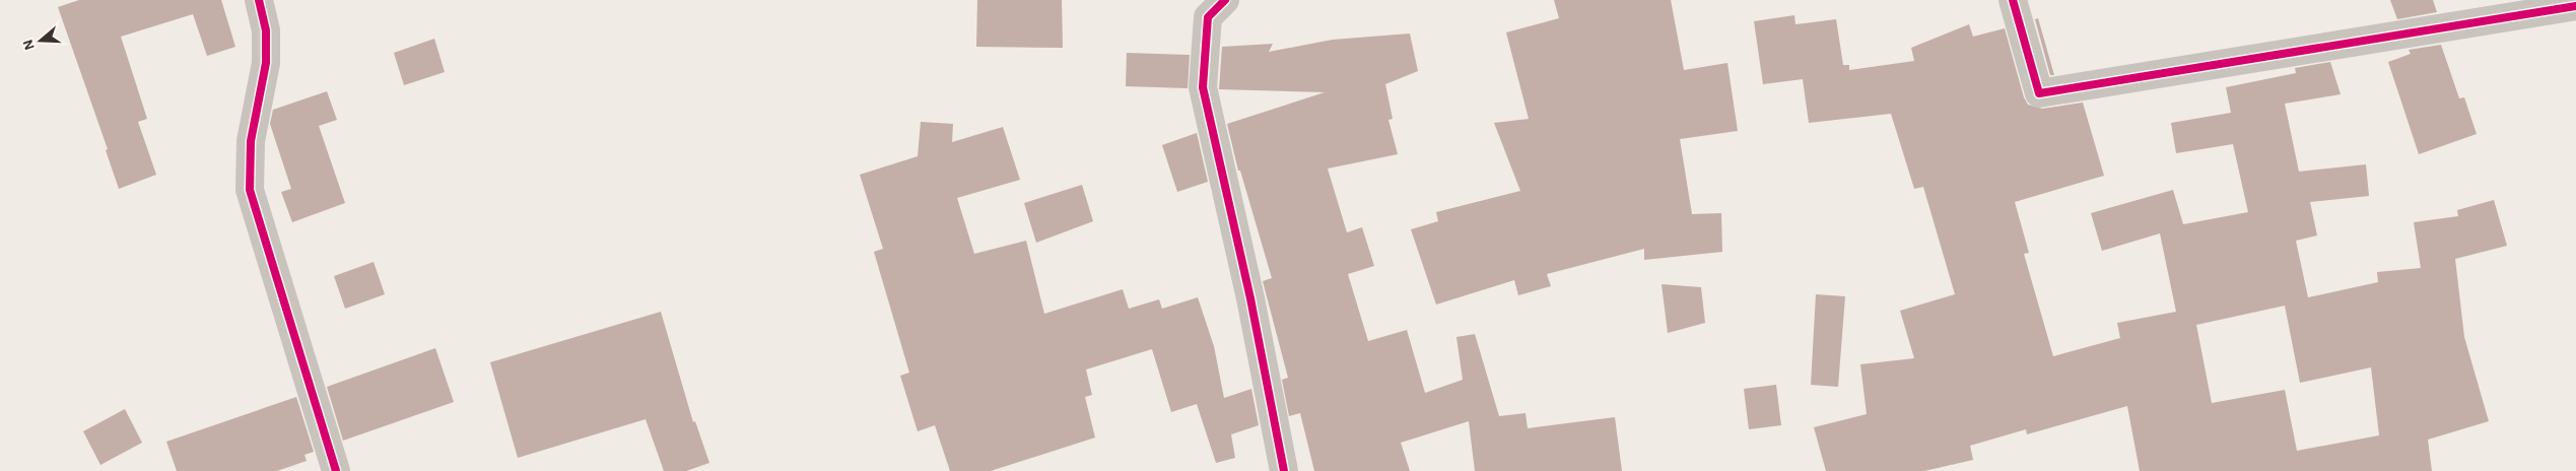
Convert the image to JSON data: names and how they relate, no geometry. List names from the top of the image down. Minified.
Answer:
{"north":"left"}
